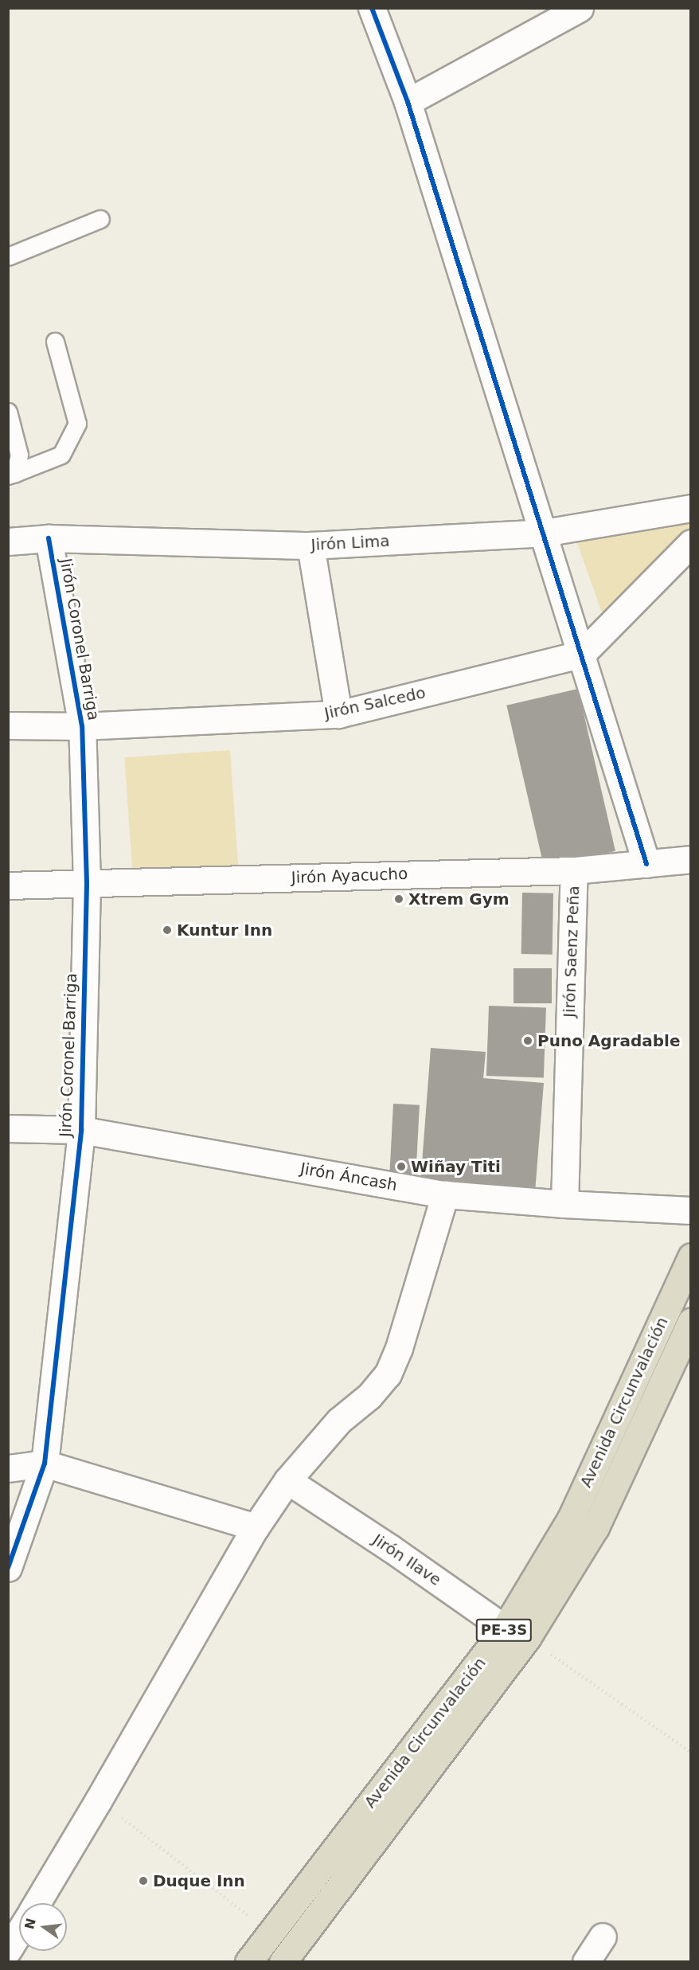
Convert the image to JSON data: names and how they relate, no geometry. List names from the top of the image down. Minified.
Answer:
{"streets":{"highway":["Avenida Circunvalación","PE-3S"],"street":["Jirón Lima","Jirón Coronel Barriga","Jirón Salcedo","Jirón Ayacucho","Jirón Saenz Peña","Jirón Áncash","Jirón Ilave"]},"crossings":[["Jirón Lima","Jirón Coronel Barriga"],["Jirón Coronel Barriga","Jirón Salcedo"],["Jirón Coronel Barriga","Jirón Ayacucho"],["Jirón Coronel Barriga","Jirón Áncash"],["Jirón Ayacucho","Jirón Saenz Peña"],["Jirón Saenz Peña","Jirón Áncash"],["Avenida Circunvalación","Jirón Ilave"]],"places":["Xtrem Gym","Kuntur Inn","Puno Agradable","Wiñay Titi","Duque Inn"],"north":"left"}
